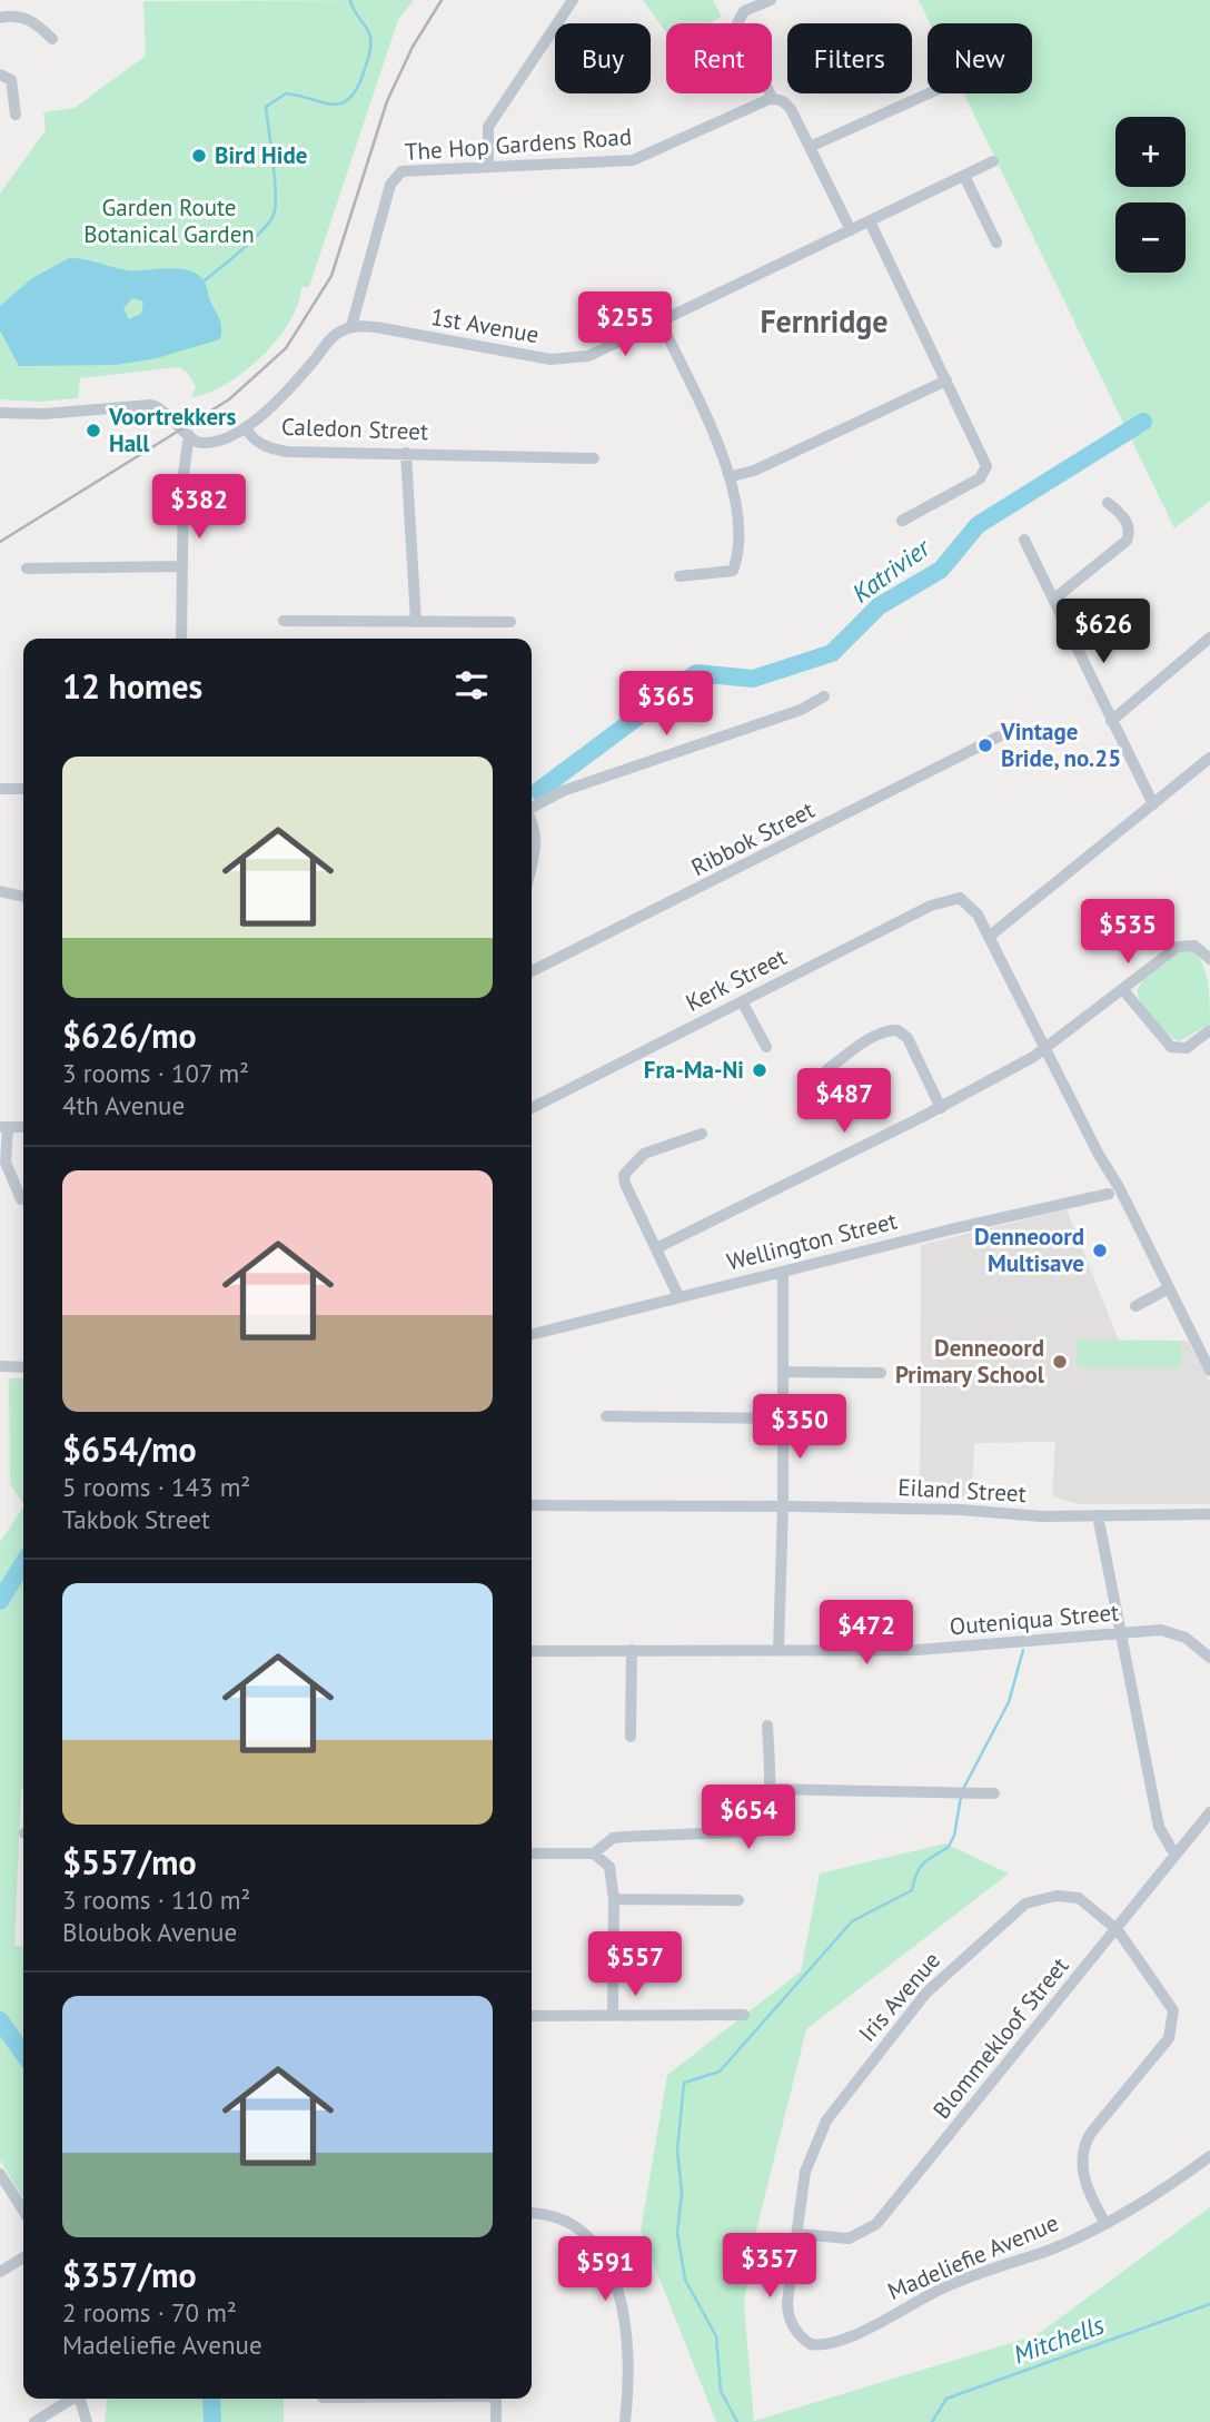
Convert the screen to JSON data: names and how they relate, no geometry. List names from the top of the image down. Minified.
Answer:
{"streets":{"street":["The Hop Gardens Road","1st Avenue","Caledon Street","Ribbok Street","Kerk Street","Wellington Street","Eiland Street","Outeniqua Street","Iris Avenue","Blommekloof Street","Madeliefie Avenue"]},"crossings":[["The Hop Gardens Road","1st Avenue"],["Iris Avenue","Blommekloof Street"],["Iris Avenue","Madeliefie Avenue"],["Blommekloof Street","Madeliefie Avenue"]],"districts":["Fernridge"],"water":["Katrivier","Mitchells"],"parks":["Garden Route Botanical Garden"],"places":["Bird Hide","Voortrekkers Hall","Vintage Bride, no.25","Fra-Ma-Ni","Denneoord Multisave","Denneoord Primary School"],"page":{"chip":["Buy","Rent","Filters","New"],"map_buttons":["+","−"],"price":["$255","$382","$626","$365","$535","$487","$350","$472","$654","$557","$357","$591"],"heading":"12 homes","list":[{"name":"$626/mo","note":"3 rooms · 107 m² · 4th Avenue"},{"name":"$654/mo","note":"5 rooms · 143 m² · Takbok Street"},{"name":"$557/mo","note":"3 rooms · 110 m² · Bloubok Avenue"},{"name":"$357/mo","note":"2 rooms · 70 m² · Madeliefie Avenue"}]}}
